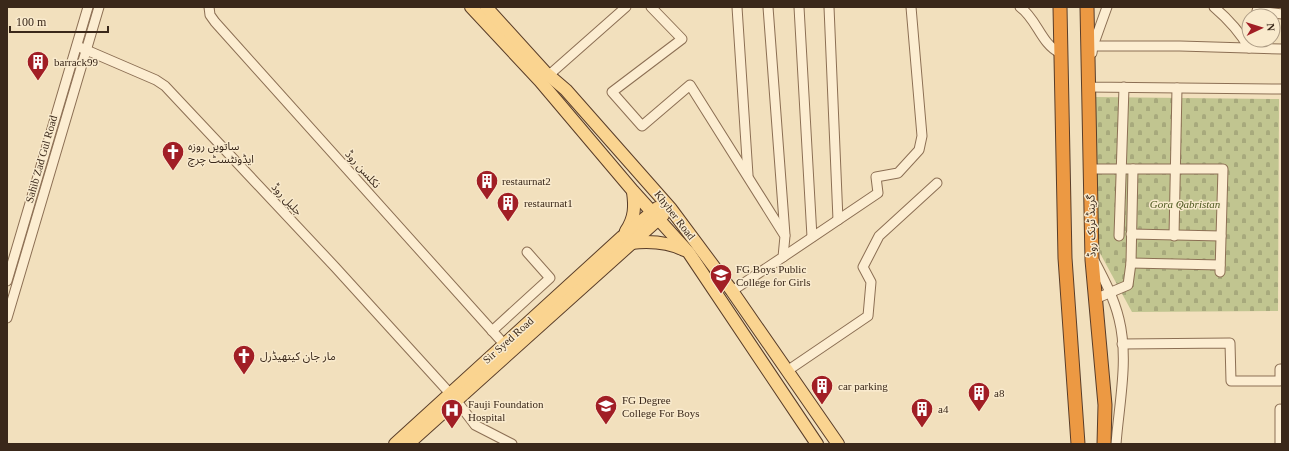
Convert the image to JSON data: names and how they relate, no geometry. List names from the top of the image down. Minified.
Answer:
{"streets":{"highway":["گرینڈ ٹرنک روڈ"],"main road":["Khyber Road","Sir Syed Road"],"street":["Sahib Zad Gul Road","نکلسن روڈ","جلیل روڈ"]},"crossings":[["Sahib Zad Gul Road","جلیل روڈ"],["نکلسن روڈ","Sir Syed Road"],["جلیل روڈ","Sir Syed Road"]],"parks":["Gora Qabristan"],"places":{"building":["barrack99","restaurnat2","restaurnat1","car parking","a8","a4"],"church":["ساتویں روزہ ایڈونٹسٹ چرچ","مار جان کیتھیڈرل"],"school or university":["FG Boys Public College for Girls","FG Degree College For Boys"],"hospital":["Fauji Foundation Hospital"]},"scale_bar":"100 m","north":"right"}
